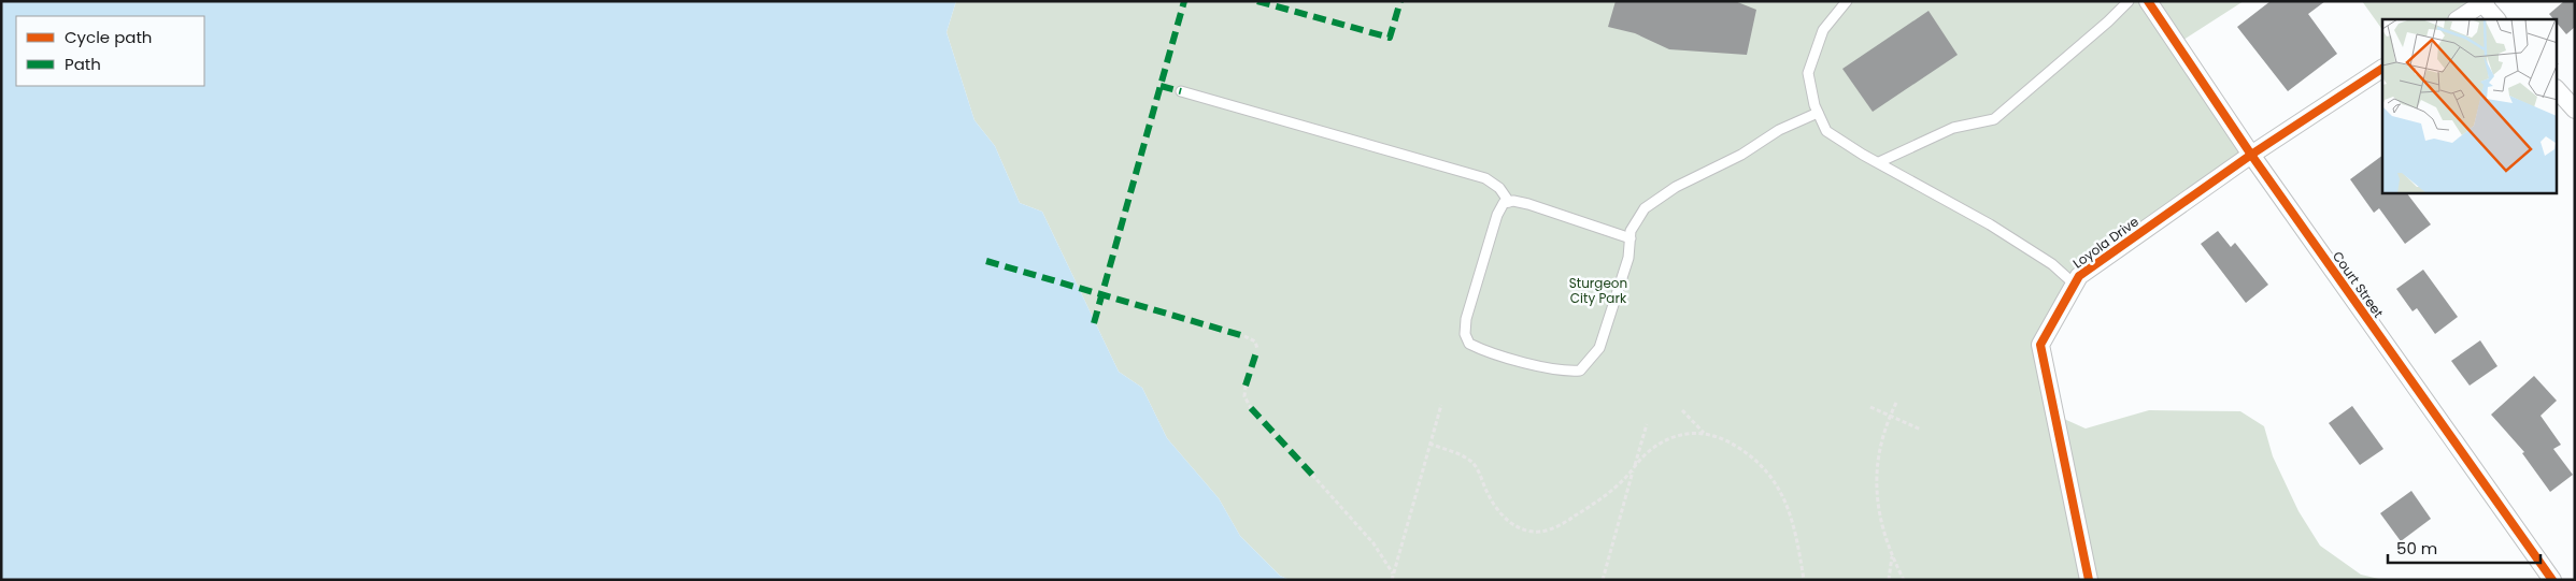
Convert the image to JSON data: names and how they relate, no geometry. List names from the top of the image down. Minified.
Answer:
{"streets":{"street":["Loyola Drive","Court Street"]},"crossings":[["Loyola Drive","Court Street"]],"parks":["Sturgeon City Park"],"legend":["Cycle path","Path"],"scale_bar":"50 m"}
